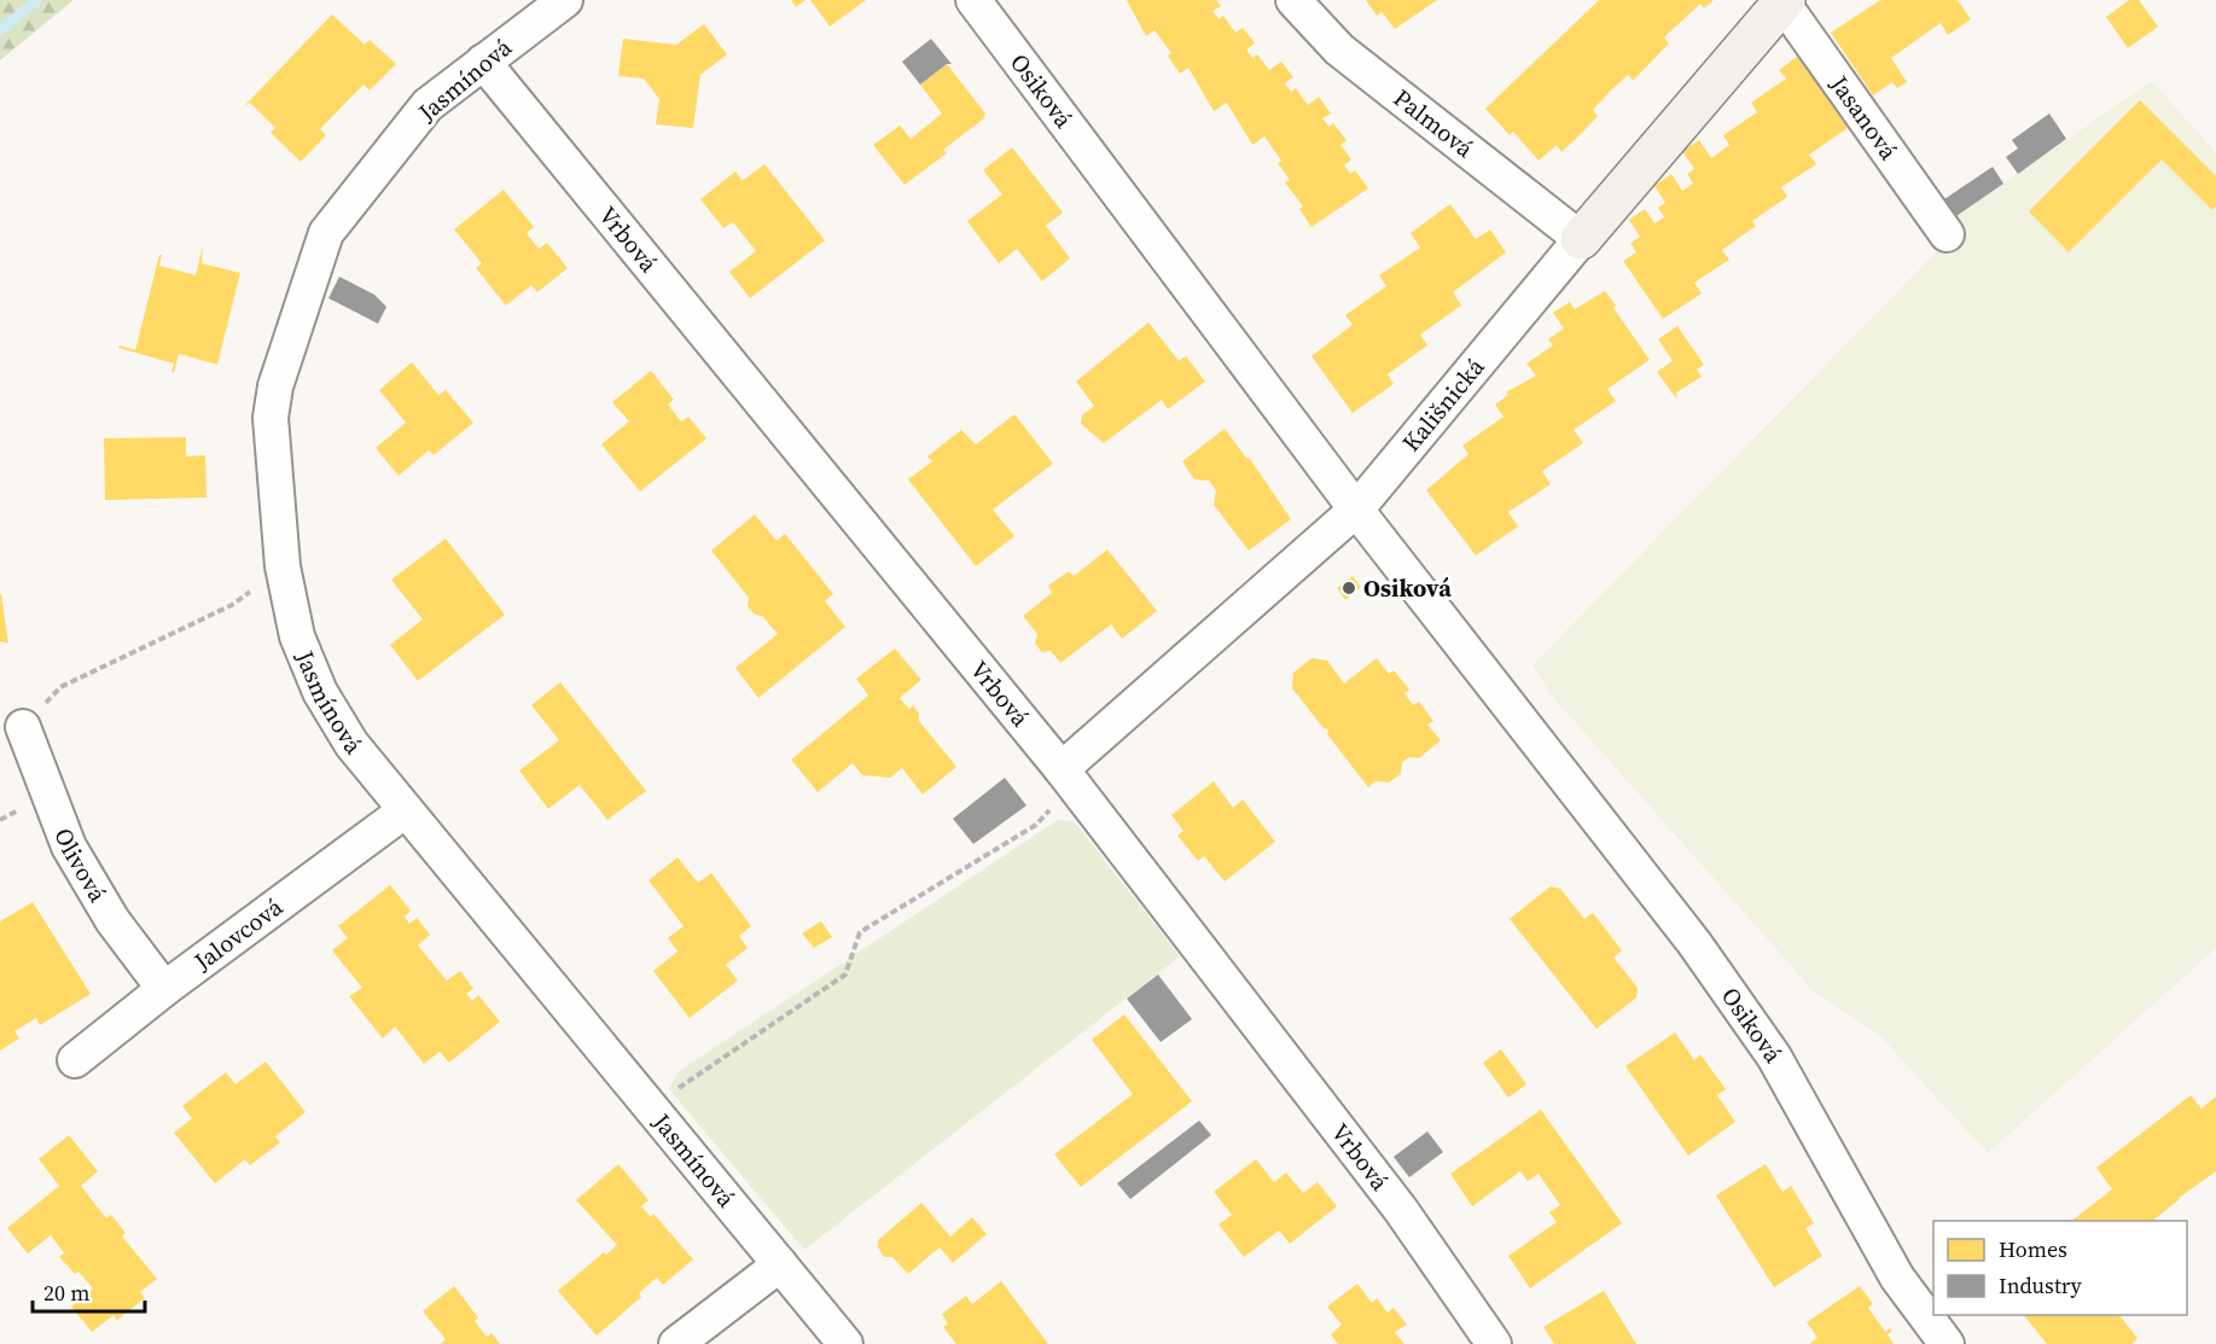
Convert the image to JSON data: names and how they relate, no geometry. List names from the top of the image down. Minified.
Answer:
{"streets":{"street":["Jasmínová","Osiková","Jasanová","Palmová","Vrbová","Kališnická","Olivová","Jalovcová"]},"crossings":[["Jasmínová","Vrbová"],["Jasmínová","Jalovcová"],["Osiková","Kališnická"],["Jasanová","Kališnická"],["Palmová","Kališnická"],["Vrbová","Kališnická"],["Olivová","Jalovcová"]],"places":["Osiková"],"legend":["Homes","Industry"],"scale_bar":"20 m"}
